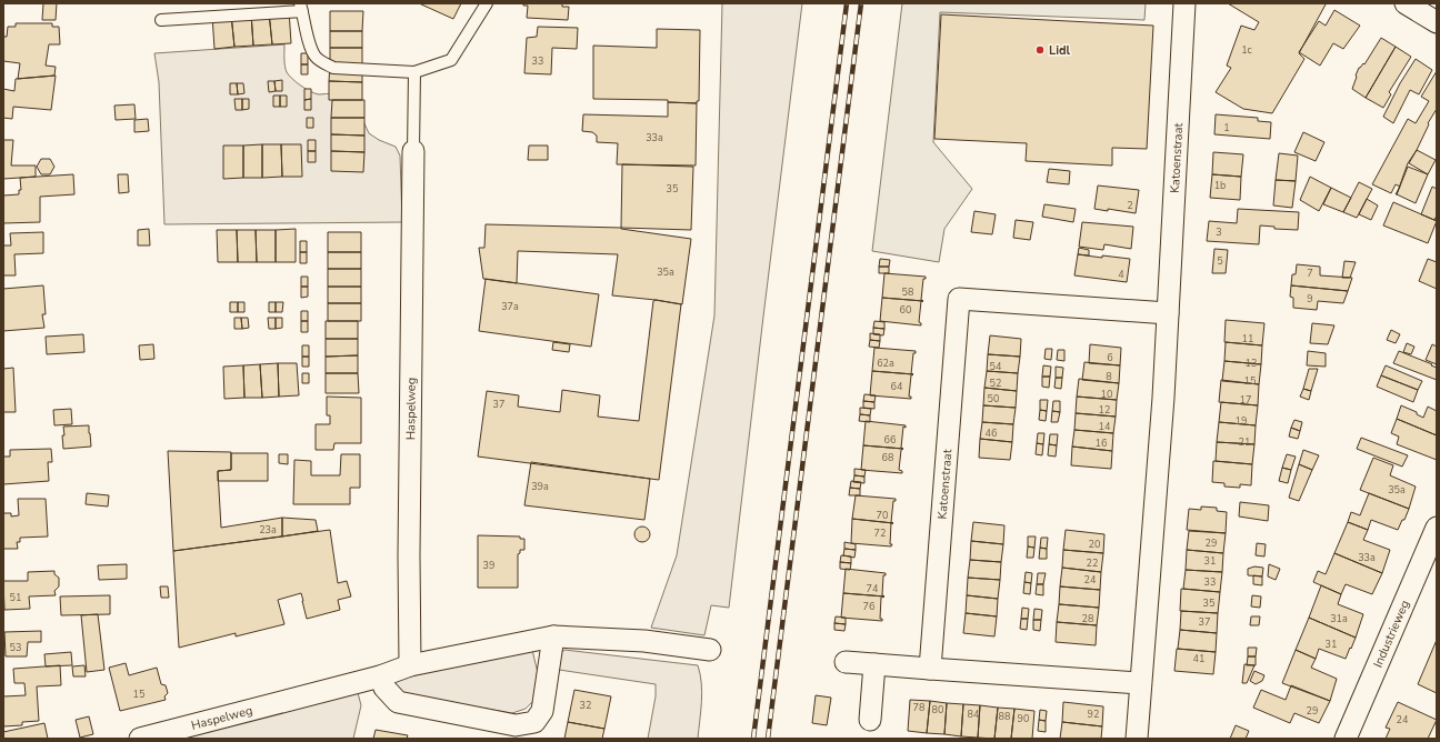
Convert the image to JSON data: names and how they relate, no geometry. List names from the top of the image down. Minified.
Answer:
{"streets":{"street":["Katoenstraat","Haspelweg","Industrieweg"]},"places":["Lidl"],"house_numbers":["1c","33","1","33a","1b","35","2","3","5","35a","7","4","58","9","37a","60","11","6","62a","13","54","8","15","52","64","10","50","17","37","12","19","14","46","66","21","16","68","39a","35a","70","23a","72","29","20","33a","31","22","39","24","33","74","51","35","76","28","31a","37","31","53","41","15","32","78","80","29","84","92","88","90","24"]}
